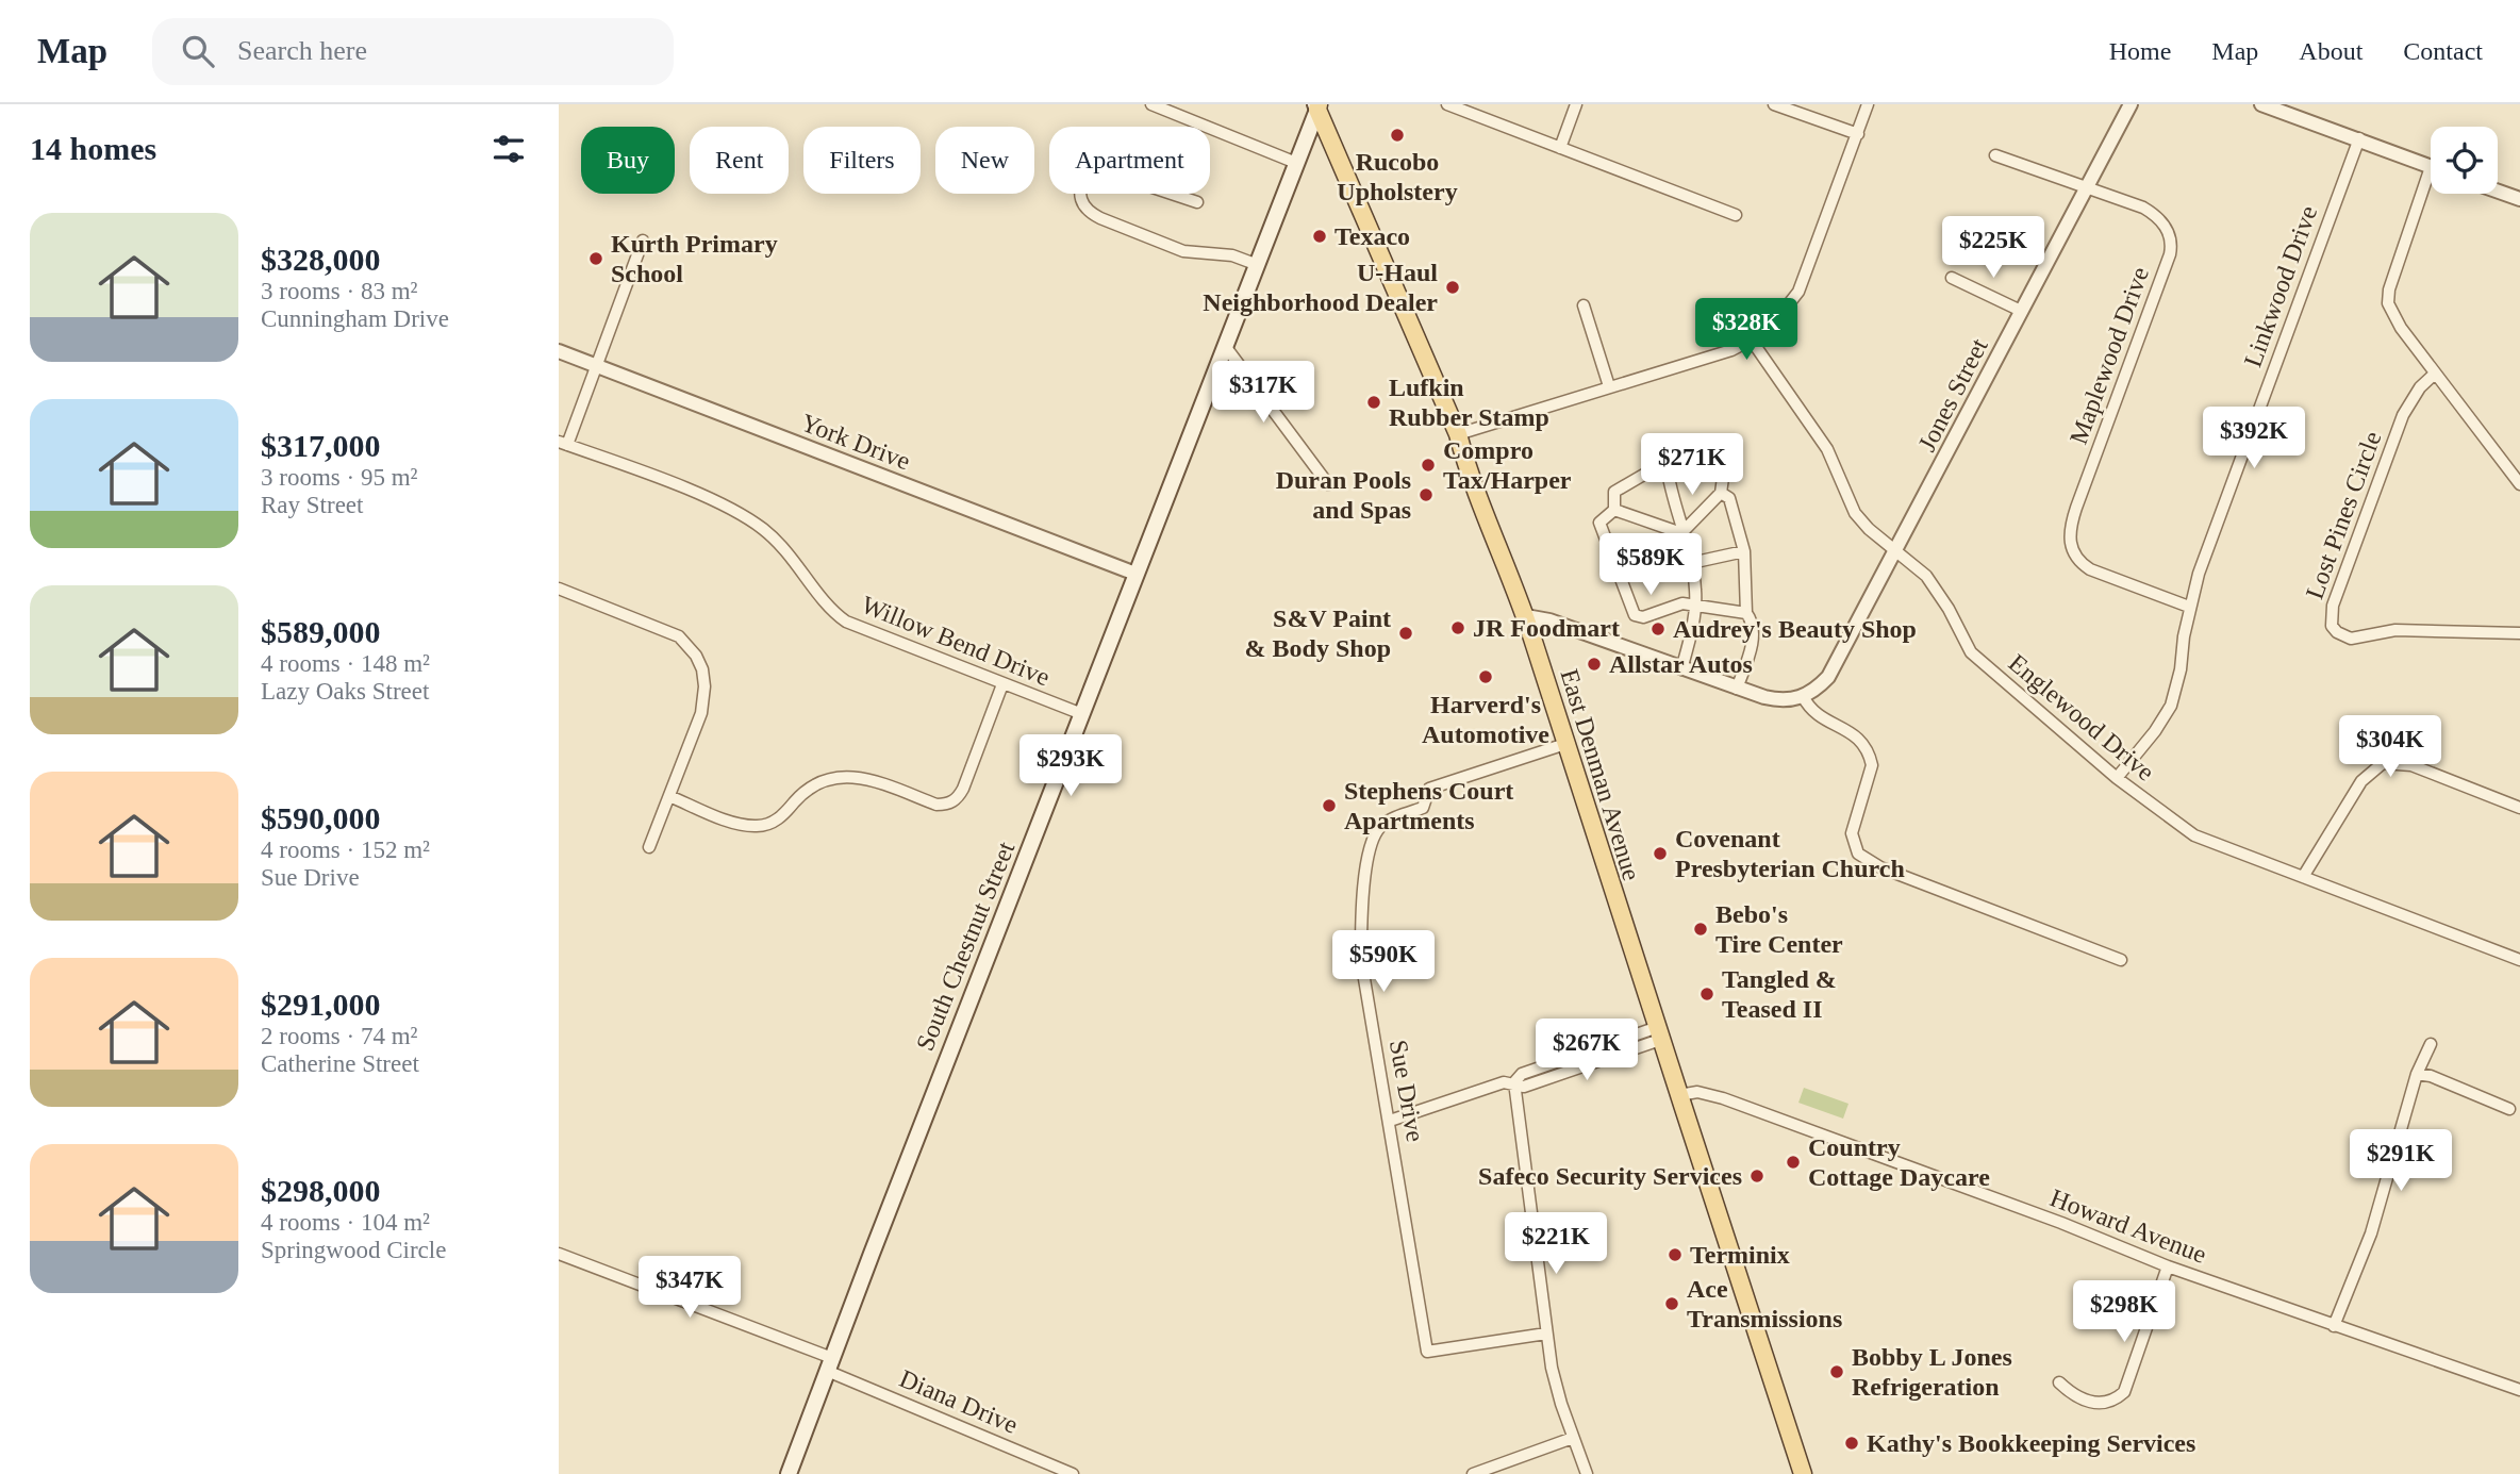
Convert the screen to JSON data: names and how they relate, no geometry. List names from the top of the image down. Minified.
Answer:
{"streets":{"main road":["East Denman Avenue","South Chestnut Street"],"street":["Linkwood Drive","Maplewood Drive","Jones Street","York Drive","Lost Pines Circle","Willow Bend Drive","Englewood Drive","Sue Drive","Howard Avenue","Diana Drive"]},"crossings":[["Linkwood Drive","Maplewood Drive"],["Linkwood Drive","Englewood Drive"],["Maplewood Drive","Jones Street"],["Jones Street","Englewood Drive"],["York Drive","South Chestnut Street"],["Willow Bend Drive","South Chestnut Street"],["East Denman Avenue","South Chestnut Street"],["East Denman Avenue","Sue Drive"],["East Denman Avenue","Howard Avenue"],["South Chestnut Street","Diana Drive"]],"places":["Rucobo Upholstery","Texaco","Kurth Primary School","U-Haul Neighborhood Dealer","Lufkin Rubber Stamp","Compro Tax/Harper","Duran Pools and Spas","JR Foodmart","Audrey's Beauty Shop","S&V Paint & Body Shop","Allstar Autos","Harverd's Automotive","Stephens Court Apartments","Covenant Presbyterian Church","Bebo's Tire Center","Tangled & Teased II","Country Cottage Daycare","Safeco Security Services","Terminix","Ace Transmissions","Bobby L Jones Refrigeration","Kathy's Bookkeeping Services"],"page":{"header":"Map","search":"Search here","nav":["Home","Map","About","Contact"],"heading":"14 homes","chip":["Buy","Rent","Filters","New","Apartment"],"list":[{"name":"$328,000","note":"3 rooms · 83 m² · Cunningham Drive"},{"name":"$317,000","note":"3 rooms · 95 m² · Ray Street"},{"name":"$589,000","note":"4 rooms · 148 m² · Lazy Oaks Street"},{"name":"$590,000","note":"4 rooms · 152 m² · Sue Drive"},{"name":"$291,000","note":"2 rooms · 74 m² · Catherine Street"},{"name":"$298,000","note":"4 rooms · 104 m² · Springwood Circle"}],"price":["$225K","$328K","$317K","$392K","$271K","$589K","$304K","$293K","$590K","$267K","$291K","$221K","$347K","$298K"]}}
